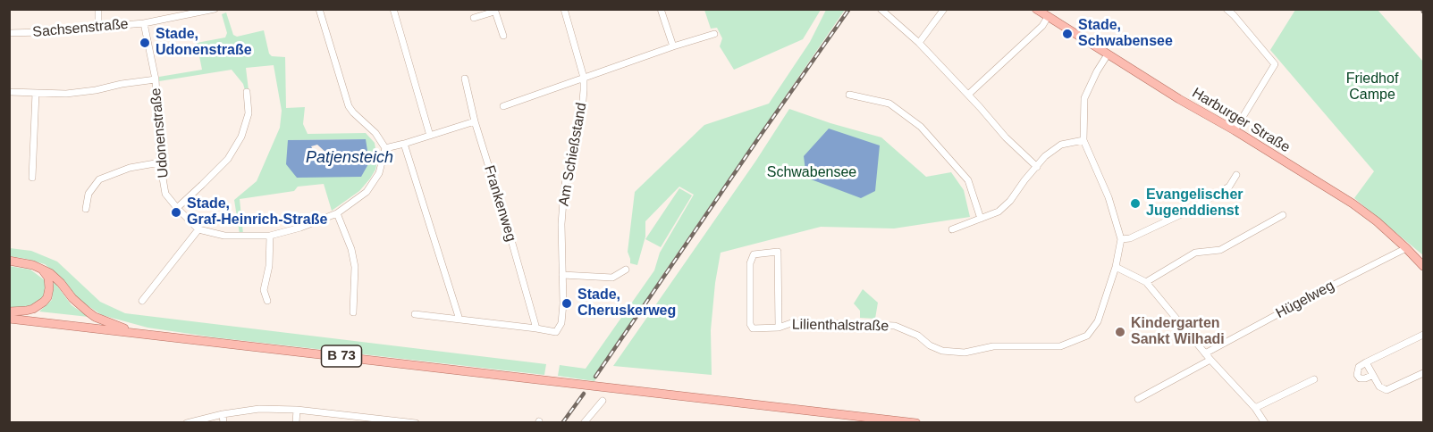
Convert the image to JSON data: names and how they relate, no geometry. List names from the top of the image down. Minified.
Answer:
{"streets":{"main road":["Harburger Straße","B 73"],"street":["Sachsenstraße","Udonenstraße","Am Schießstand","Frankenweg","Hügelweg","Lilienthalstraße"]},"crossings":[["Sachsenstraße","Udonenstraße"],["Harburger Straße","Hügelweg"],["Am Schießstand","Frankenweg"]],"water":["Patjensteich"],"parks":["Friedhof Campe","Schwabensee"],"places":["Stade, Schwabensee","Stade, Udonenstraße","Evangelischer Jugenddienst","Stade, Graf-Heinrich-Straße","Stade, Cheruskerweg","Kindergarten Sankt Wilhadi"]}
